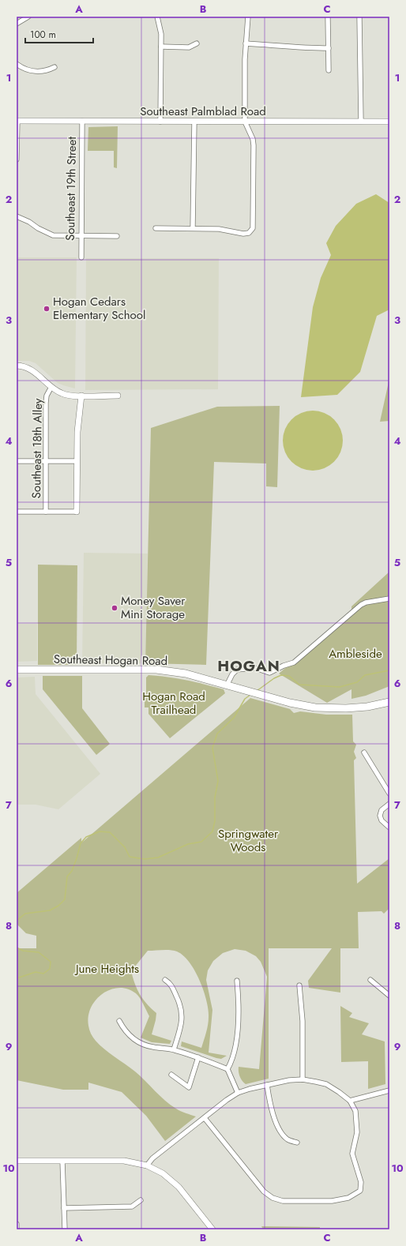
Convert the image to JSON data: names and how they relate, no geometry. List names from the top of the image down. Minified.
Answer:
{"streets":{"main road":["Southeast Hogan Road"],"street":["Southeast Palmblad Road","Southeast 19th Street","Southeast 18th Alley"]},"crossings":[["Southeast Palmblad Road","Southeast 19th Street"]],"districts":["HOGAN"],"parks":["Ambleside","Hogan Road Trailhead","Springwater Woods","June Heights"],"places":["Hogan Cedars Elementary School","Money Saver Mini Storage"],"scale_bar":"100 m","grid":{"columns":["A","B","C"],"rows":["1","2","3","4","5","6","7","8","9","10"]}}
